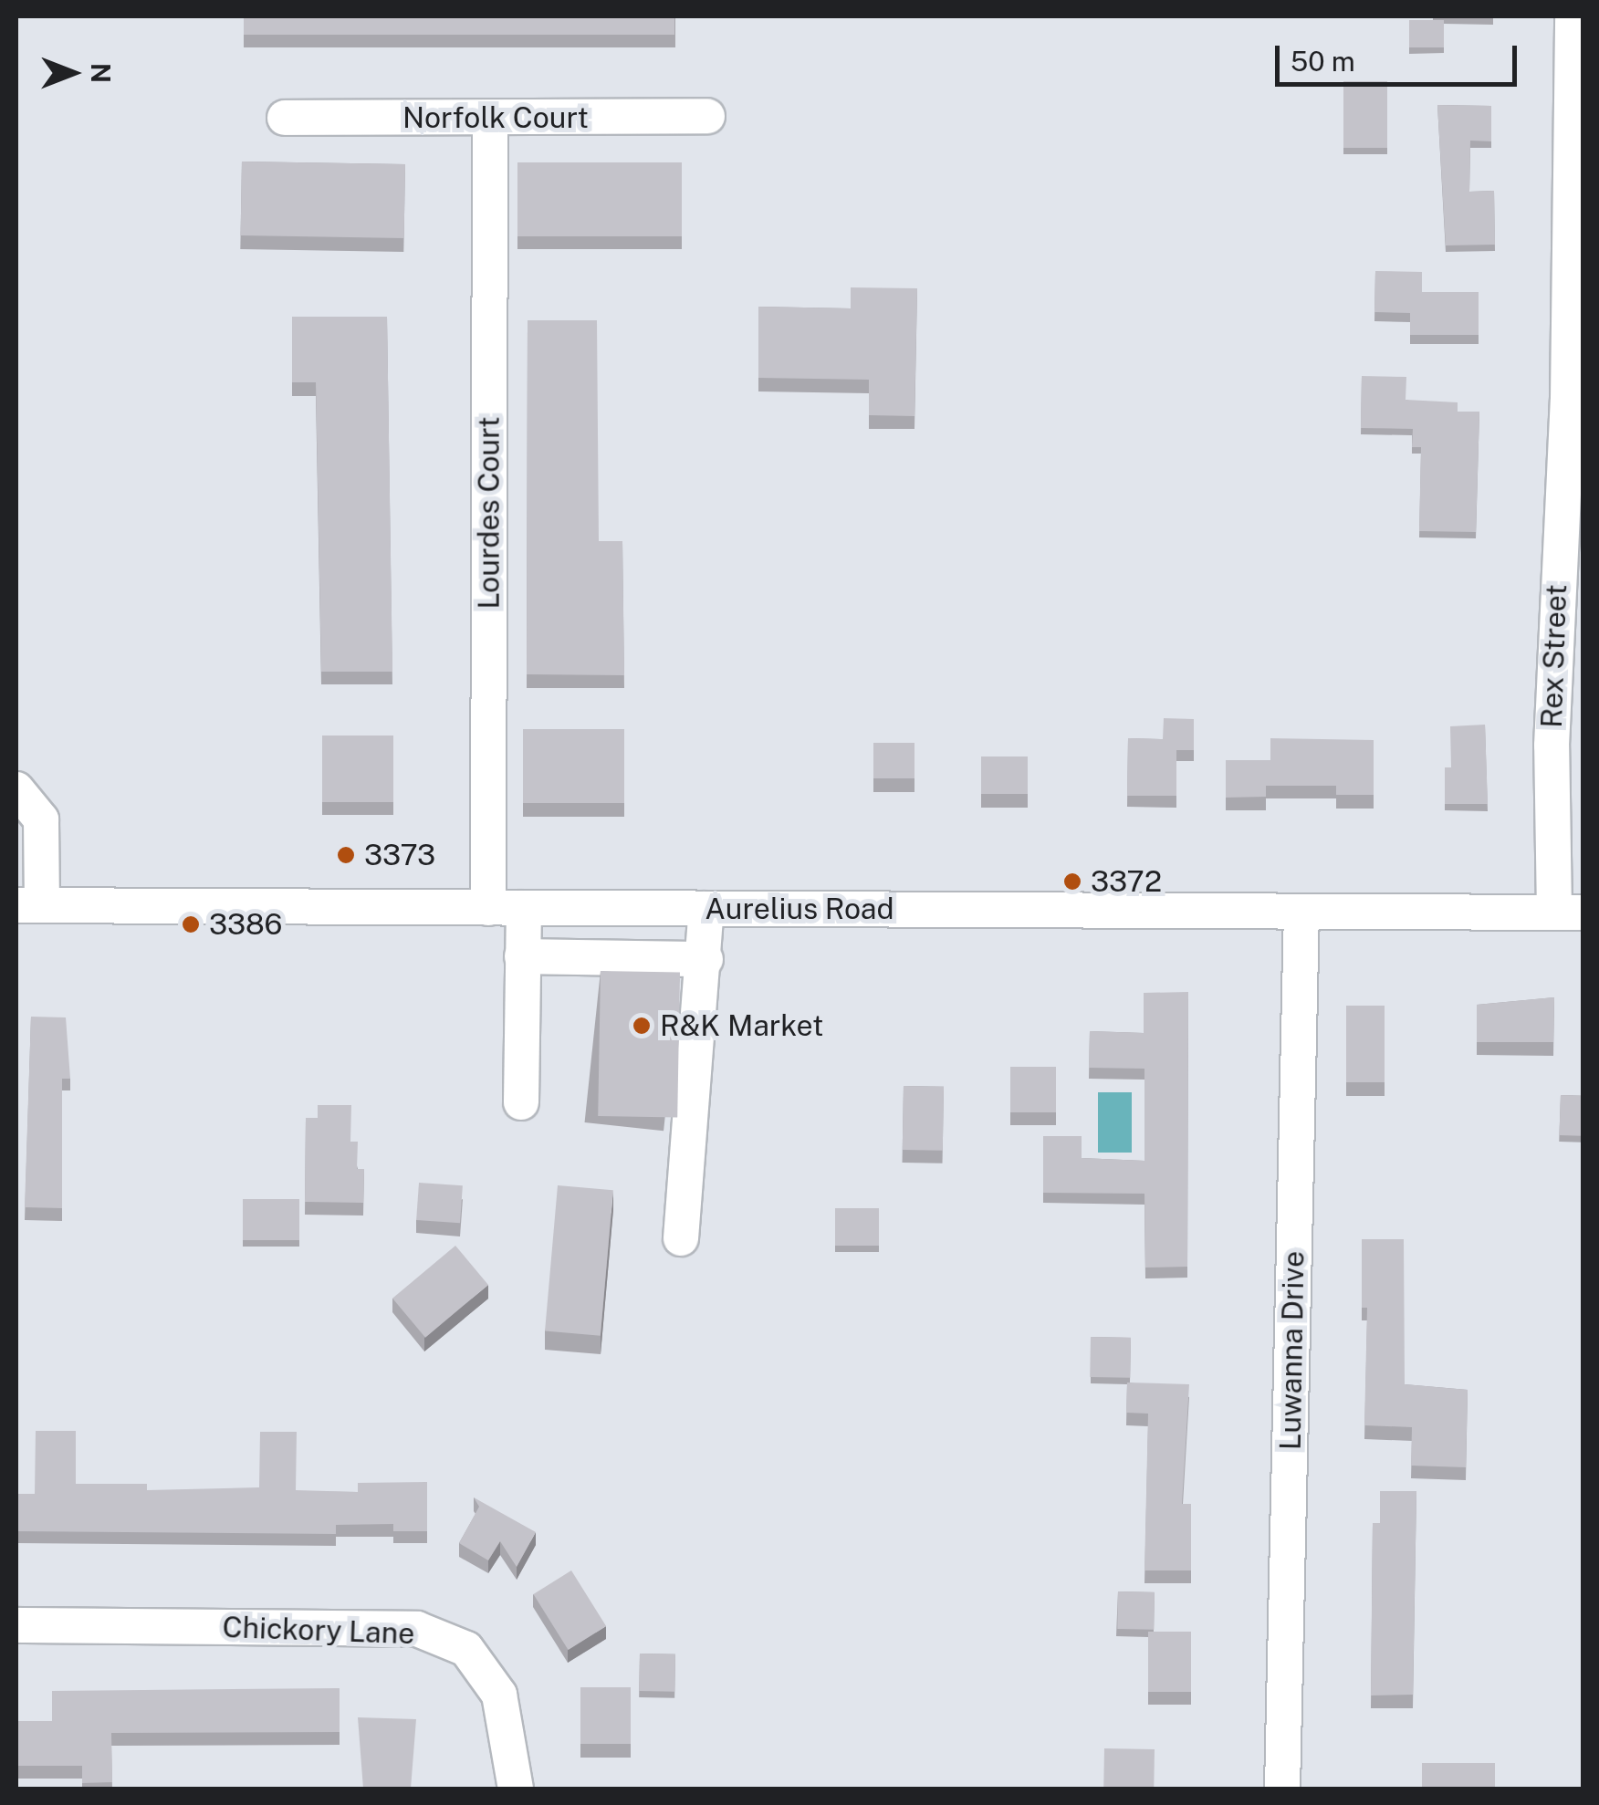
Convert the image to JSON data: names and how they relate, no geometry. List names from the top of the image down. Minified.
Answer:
{"streets":{"street":["Norfolk Court","Lourdes Court","Rex Street","Aurelius Road","Luwanna Drive","Chickory Lane"]},"crossings":[["Norfolk Court","Lourdes Court"],["Lourdes Court","Aurelius Road"],["Rex Street","Aurelius Road"],["Aurelius Road","Luwanna Drive"]],"places":["3373","3372","3386","R&K Market"],"scale_bar":"50 m","north":"right"}
